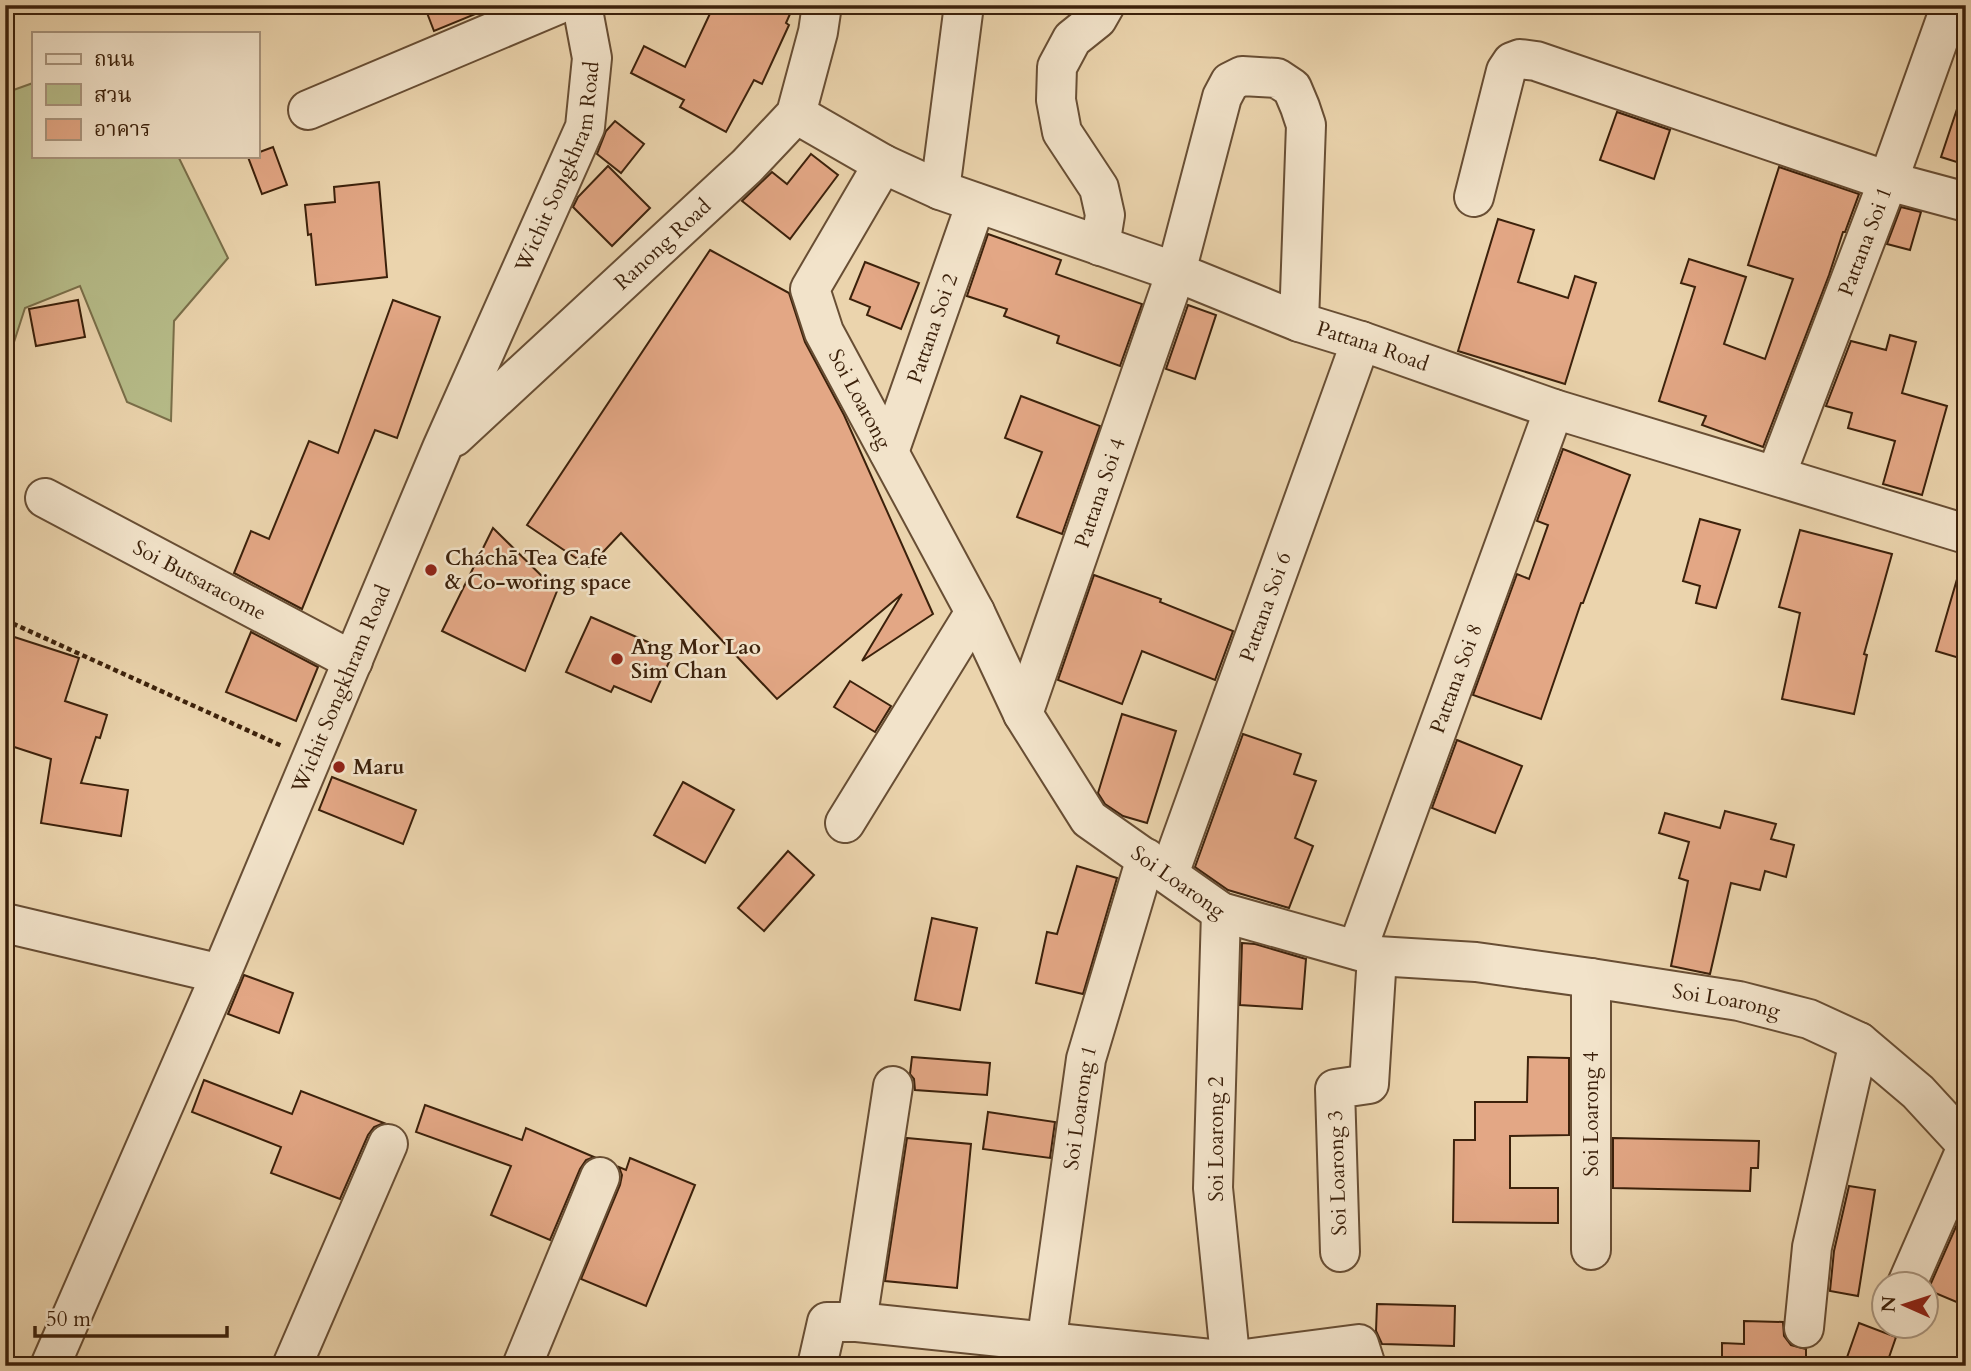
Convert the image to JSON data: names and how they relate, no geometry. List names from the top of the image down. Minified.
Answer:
{"streets":{"street":["Wichit Songkhram Road","Pattana Soi 1","Ranong Road","Pattana Soi 2","Pattana Road","Soi Loarong","Pattana Soi 4","Soi Butsaracome","Pattana Soi 6","Pattana Soi 8","Soi Loarong 1","Soi Loarong 4","Soi Loarong 2","Soi Loarong 3"]},"crossings":[["Wichit Songkhram Road","Ranong Road"],["Wichit Songkhram Road","Soi Butsaracome"],["Pattana Soi 1","Pattana Road"],["Ranong Road","Pattana Road"],["Pattana Soi 2","Pattana Road"],["Pattana Soi 2","Soi Loarong"],["Pattana Road","Soi Loarong"],["Pattana Road","Pattana Soi 4"],["Pattana Road","Pattana Soi 6"],["Pattana Road","Pattana Soi 8"],["Soi Loarong","Pattana Soi 4"],["Soi Loarong","Pattana Soi 6"],["Soi Loarong","Pattana Soi 8"],["Soi Loarong","Soi Loarong 1"],["Soi Loarong","Soi Loarong 4"],["Soi Loarong","Soi Loarong 2"],["Soi Loarong","Soi Loarong 3"],["Pattana Soi 6","Soi Loarong 1"],["Pattana Soi 8","Soi Loarong 3"]],"places":["Cháchā Tea Cafe & Co-woring space","Ang Mor Lao Sim Chan","Maru"],"legend":["ถนน","สวน","อาคาร"],"scale_bar":"50 m","north":"left"}
